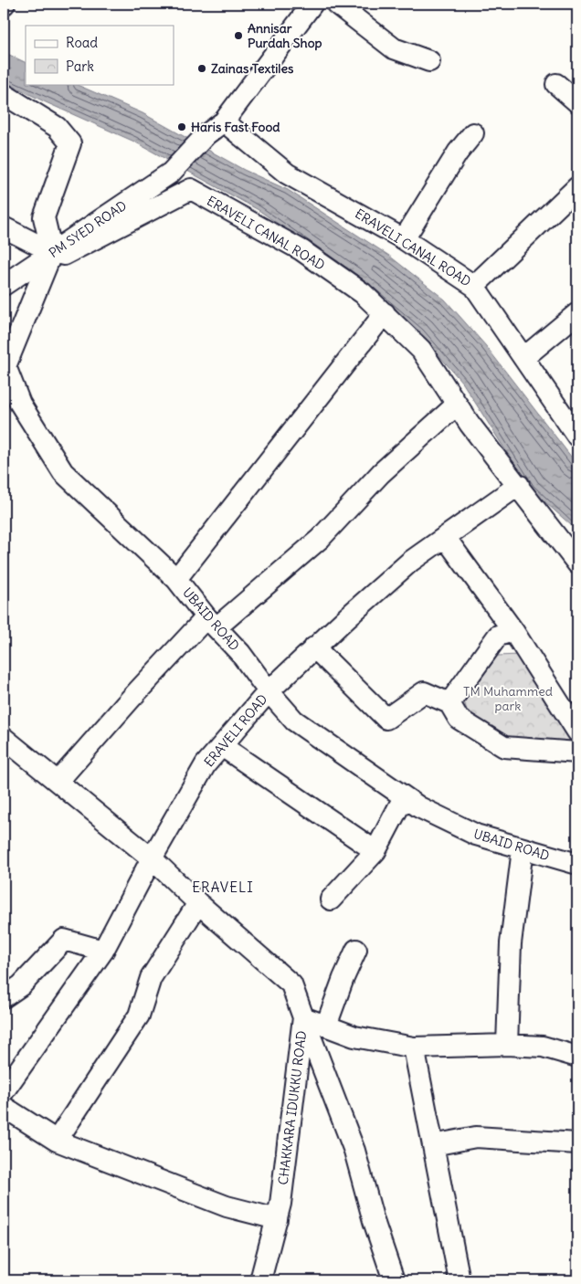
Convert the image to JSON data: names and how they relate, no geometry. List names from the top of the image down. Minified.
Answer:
{"streets":{"street":["PM SYED ROAD","ERAVELI CANAL ROAD","UBAID ROAD","ERAVELI ROAD","CHAKKARA IDUKKU ROAD"]},"crossings":[["PM SYED ROAD","ERAVELI CANAL ROAD"],["PM SYED ROAD","UBAID ROAD"],["ERAVELI CANAL ROAD","UBAID ROAD"],["ERAVELI CANAL ROAD","ERAVELI ROAD"],["UBAID ROAD","ERAVELI ROAD"],["ERAVELI ROAD","CHAKKARA IDUKKU ROAD"]],"districts":["ERAVELI"],"parks":["TM Muhammed park"],"places":["Annisar Purdah Shop","Zainas Textiles","Haris Fast Food"],"legend":["Road","Park"]}
